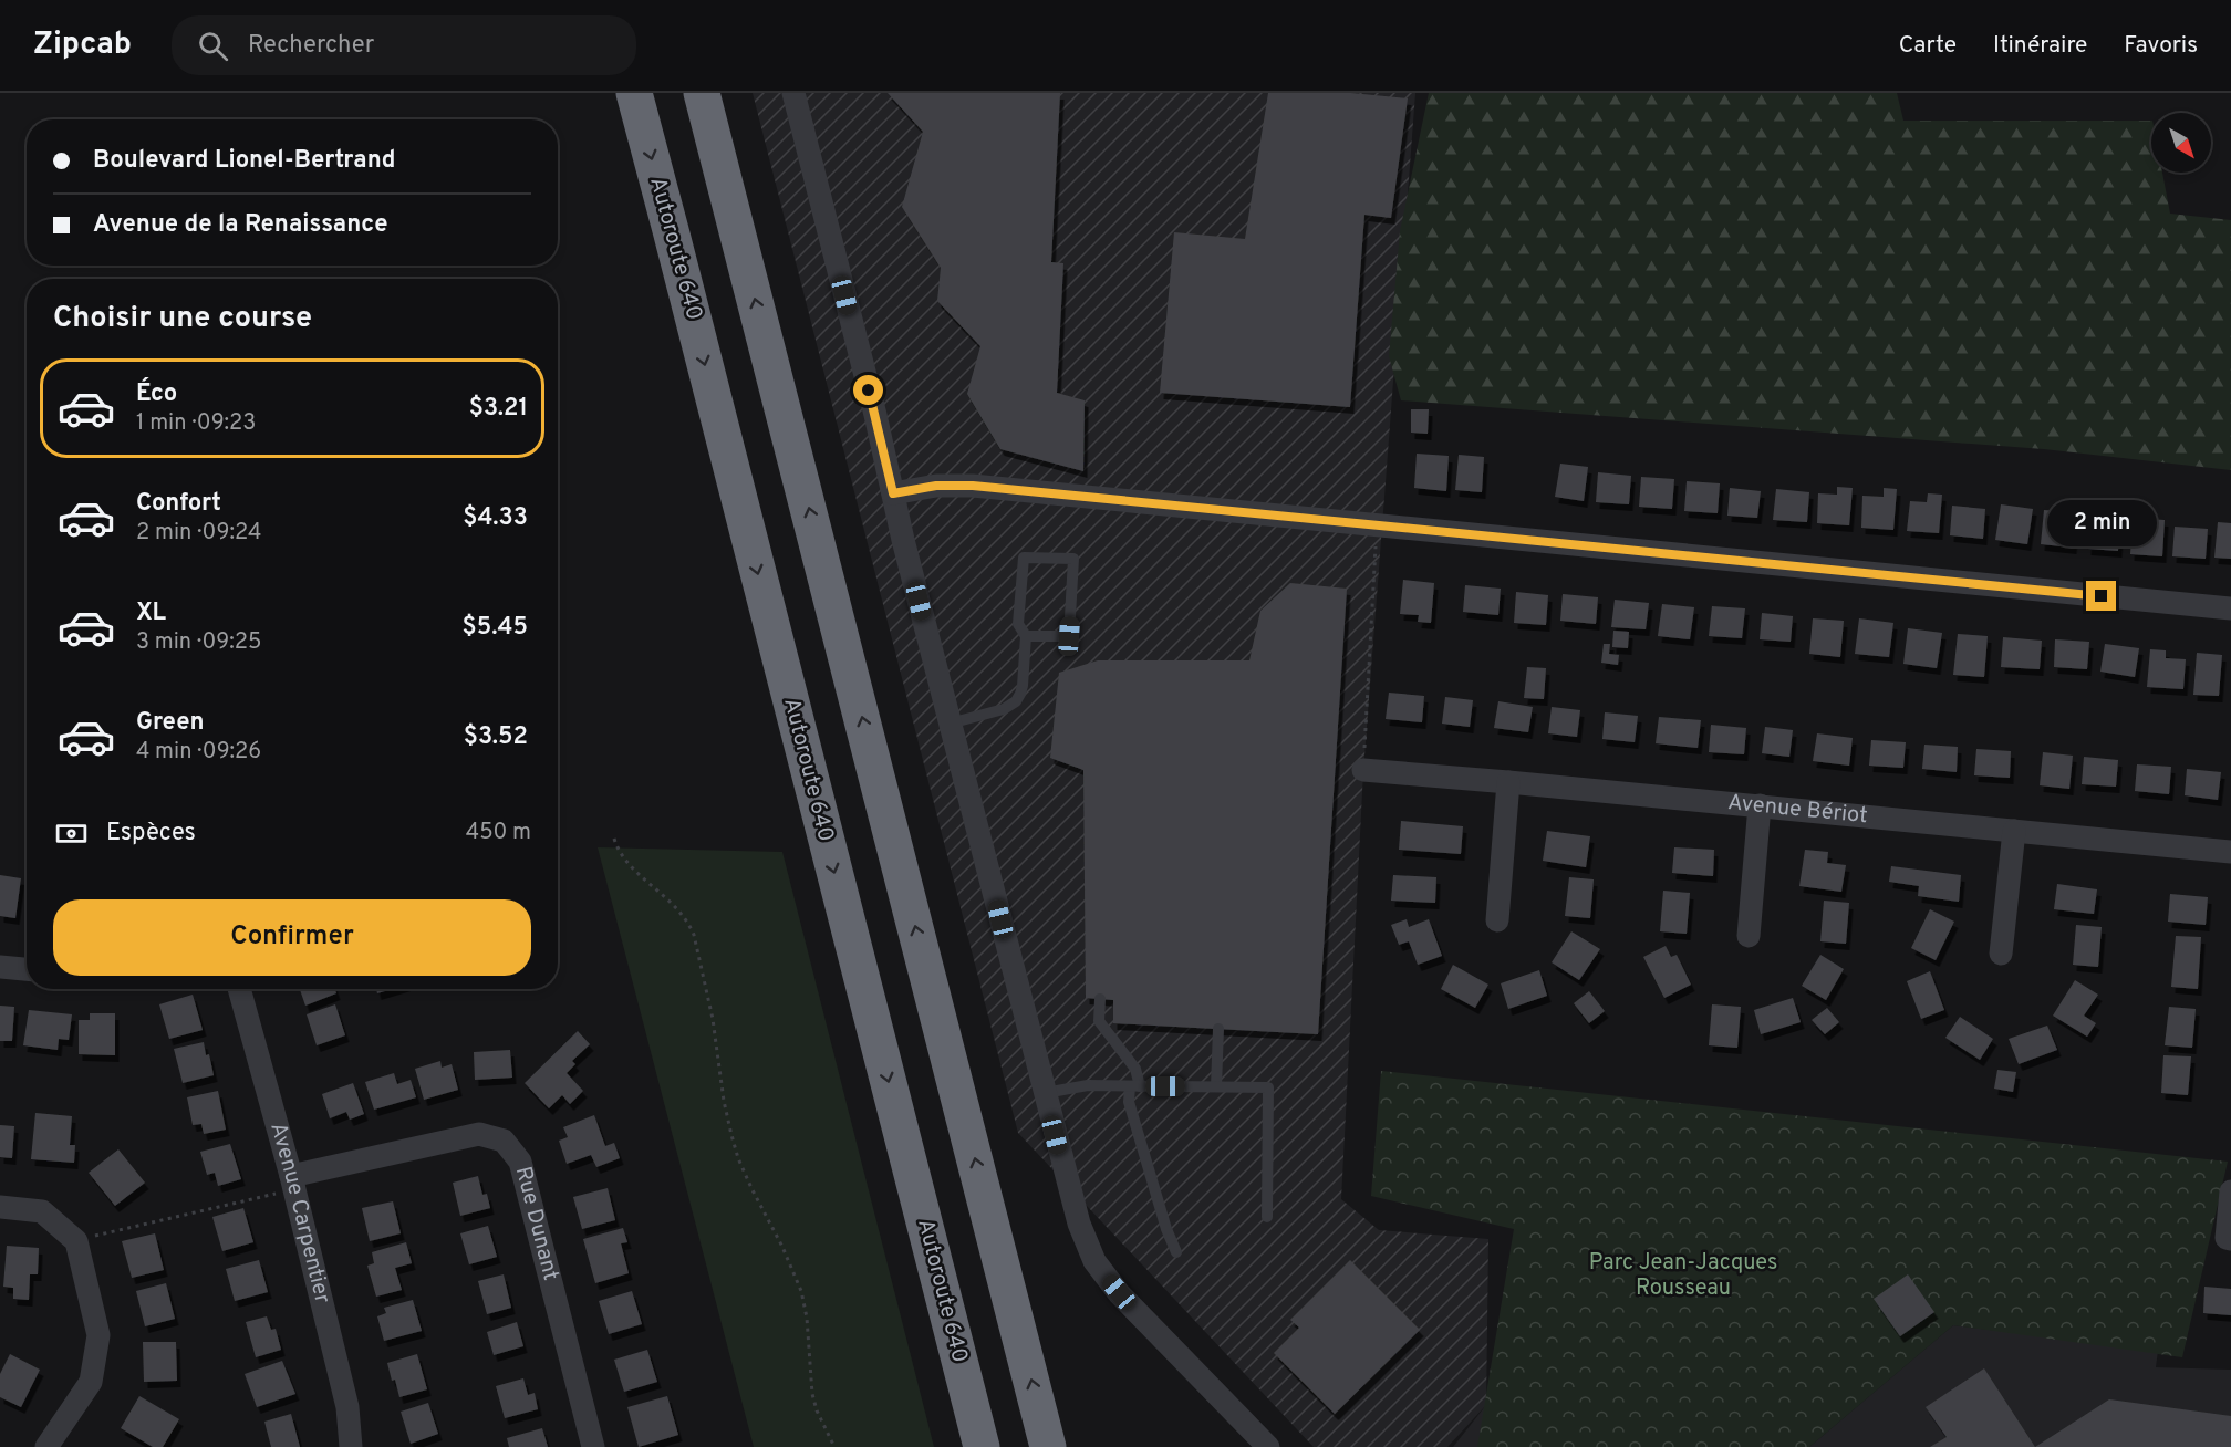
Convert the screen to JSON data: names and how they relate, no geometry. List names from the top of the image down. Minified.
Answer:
{"streets":{"highway":["Autoroute 640"],"street":["Avenue Bériot","Avenue Carpentier","Rue Dunant"]},"crossings":[["Avenue Carpentier","Rue Dunant"]],"parks":["Parc Jean-Jacques Rousseau"],"north":"bottom right","page":{"header":"Zipcab","search":"Rechercher","nav":["Carte","Itinéraire","Favoris"],"banner":["Boulevard Lionel-Bertrand","Avenue de la Renaissance"],"heading":"Choisir une course","list":[{"name":"Éco","note":"1 min · 09:23","value":"$3.21"},{"name":"Confort","note":"2 min · 09:24","value":"$4.33"},{"name":"XL","note":"3 min · 09:25","value":"$5.45"},{"name":"Green","note":"4 min · 09:26","value":"$3.52"}],"bubble":"2 min","pay":["Espèces","450 m"],"buttons":"Confirmer"}}
